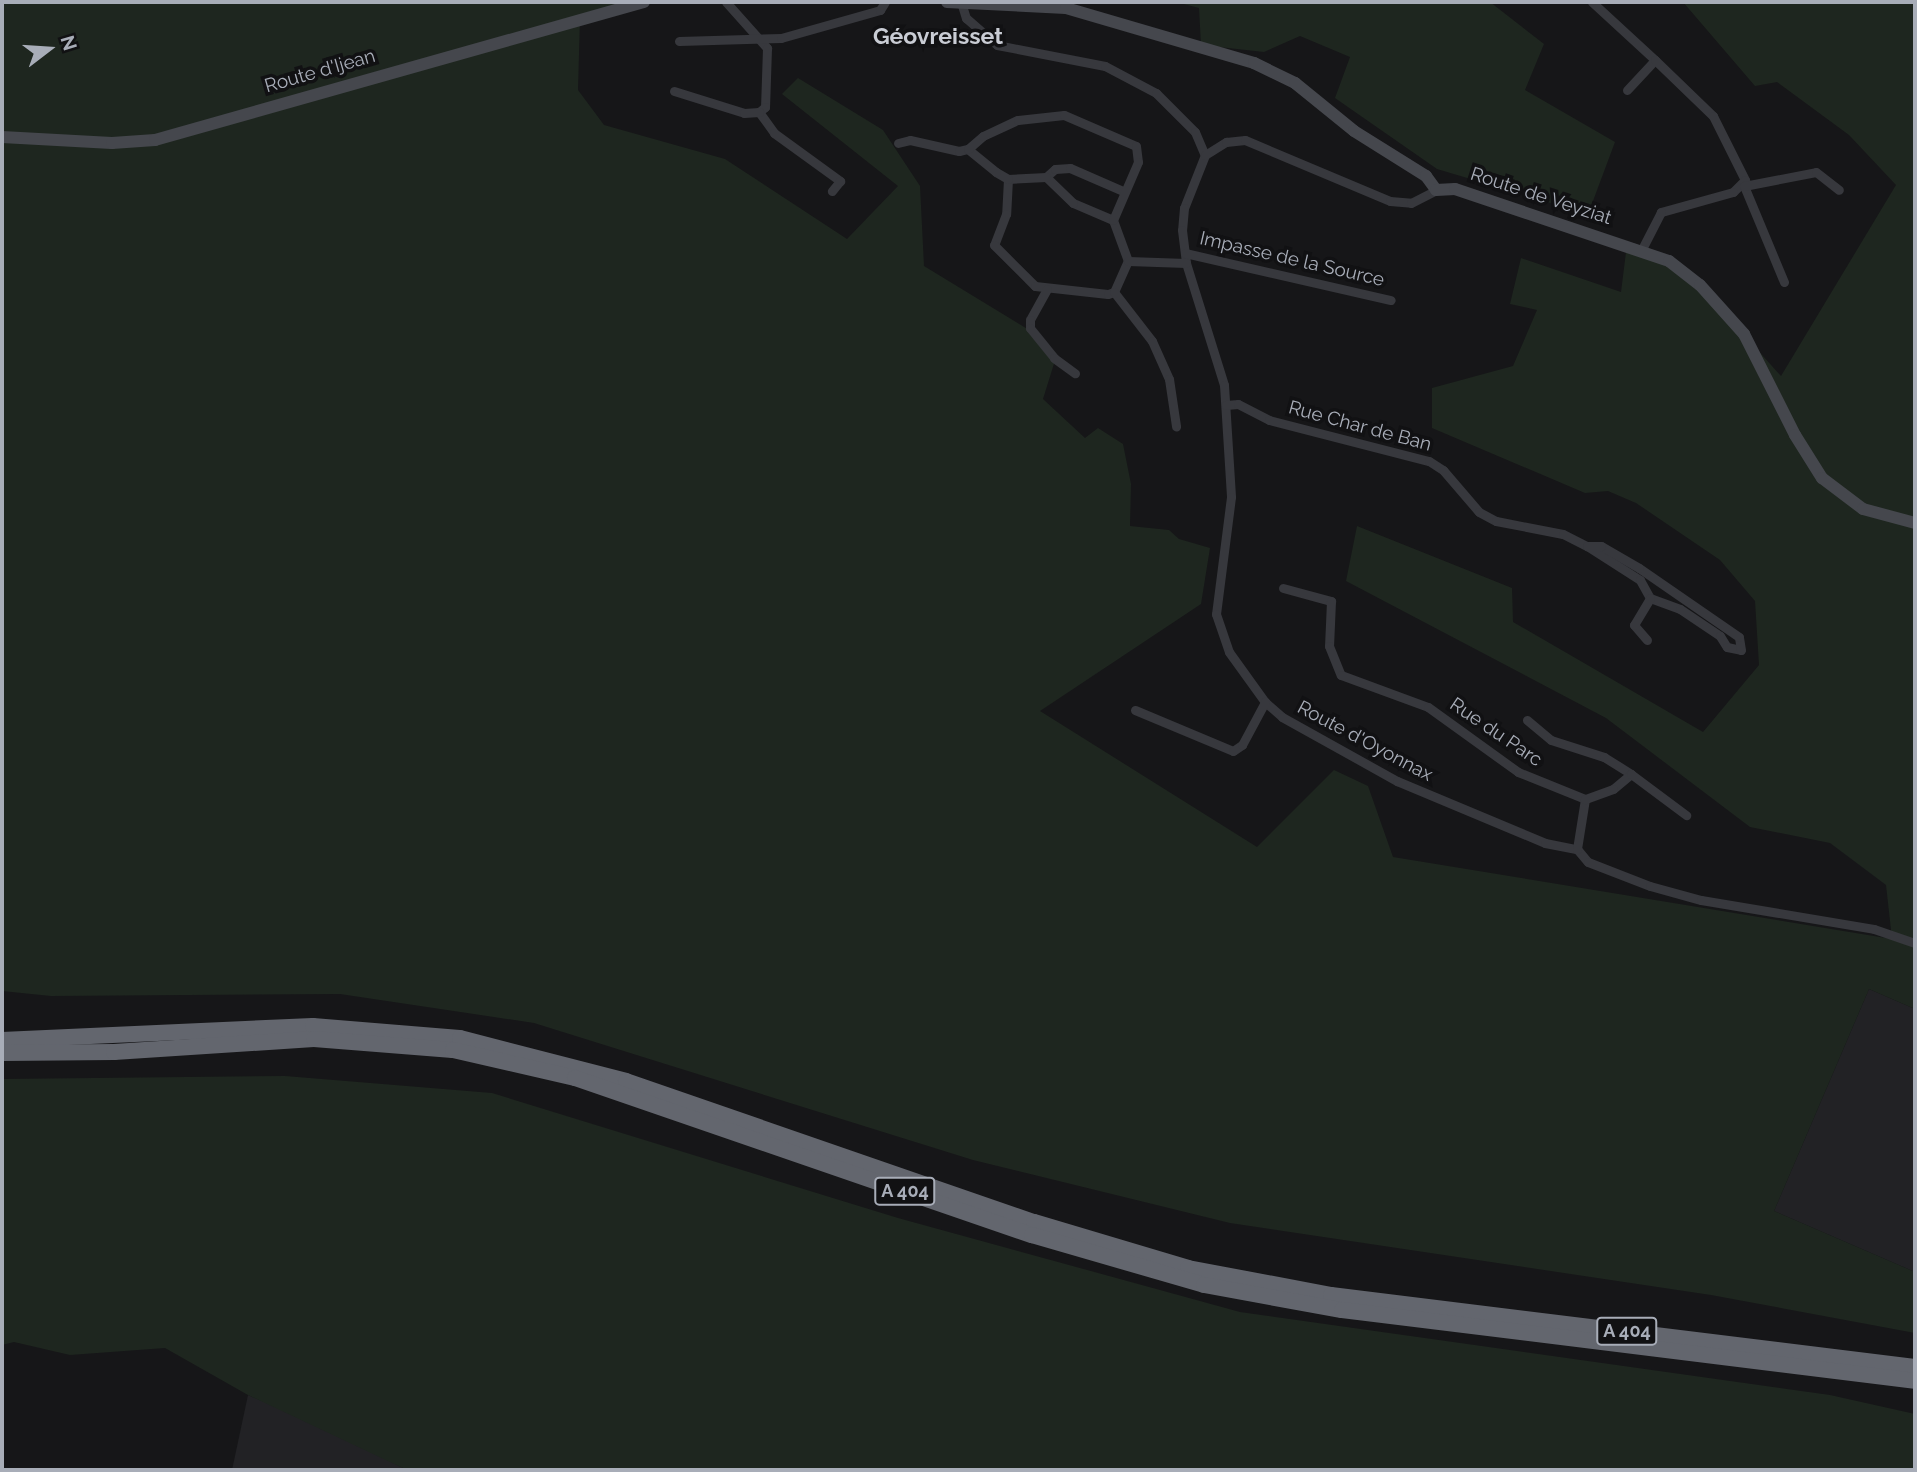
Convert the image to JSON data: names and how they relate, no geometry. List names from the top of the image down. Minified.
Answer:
{"streets":{"highway":["A 404"],"street":["Route d'Ijean","Route de Veyziat","Impasse de la Source","Rue Char de Ban","Rue du Parc","Route d'Oyonnax"]},"crossings":[["Impasse de la Source","Route d'Oyonnax"],["Rue Char de Ban","Route d'Oyonnax"]],"districts":["Géovreisset"],"north":"right"}
